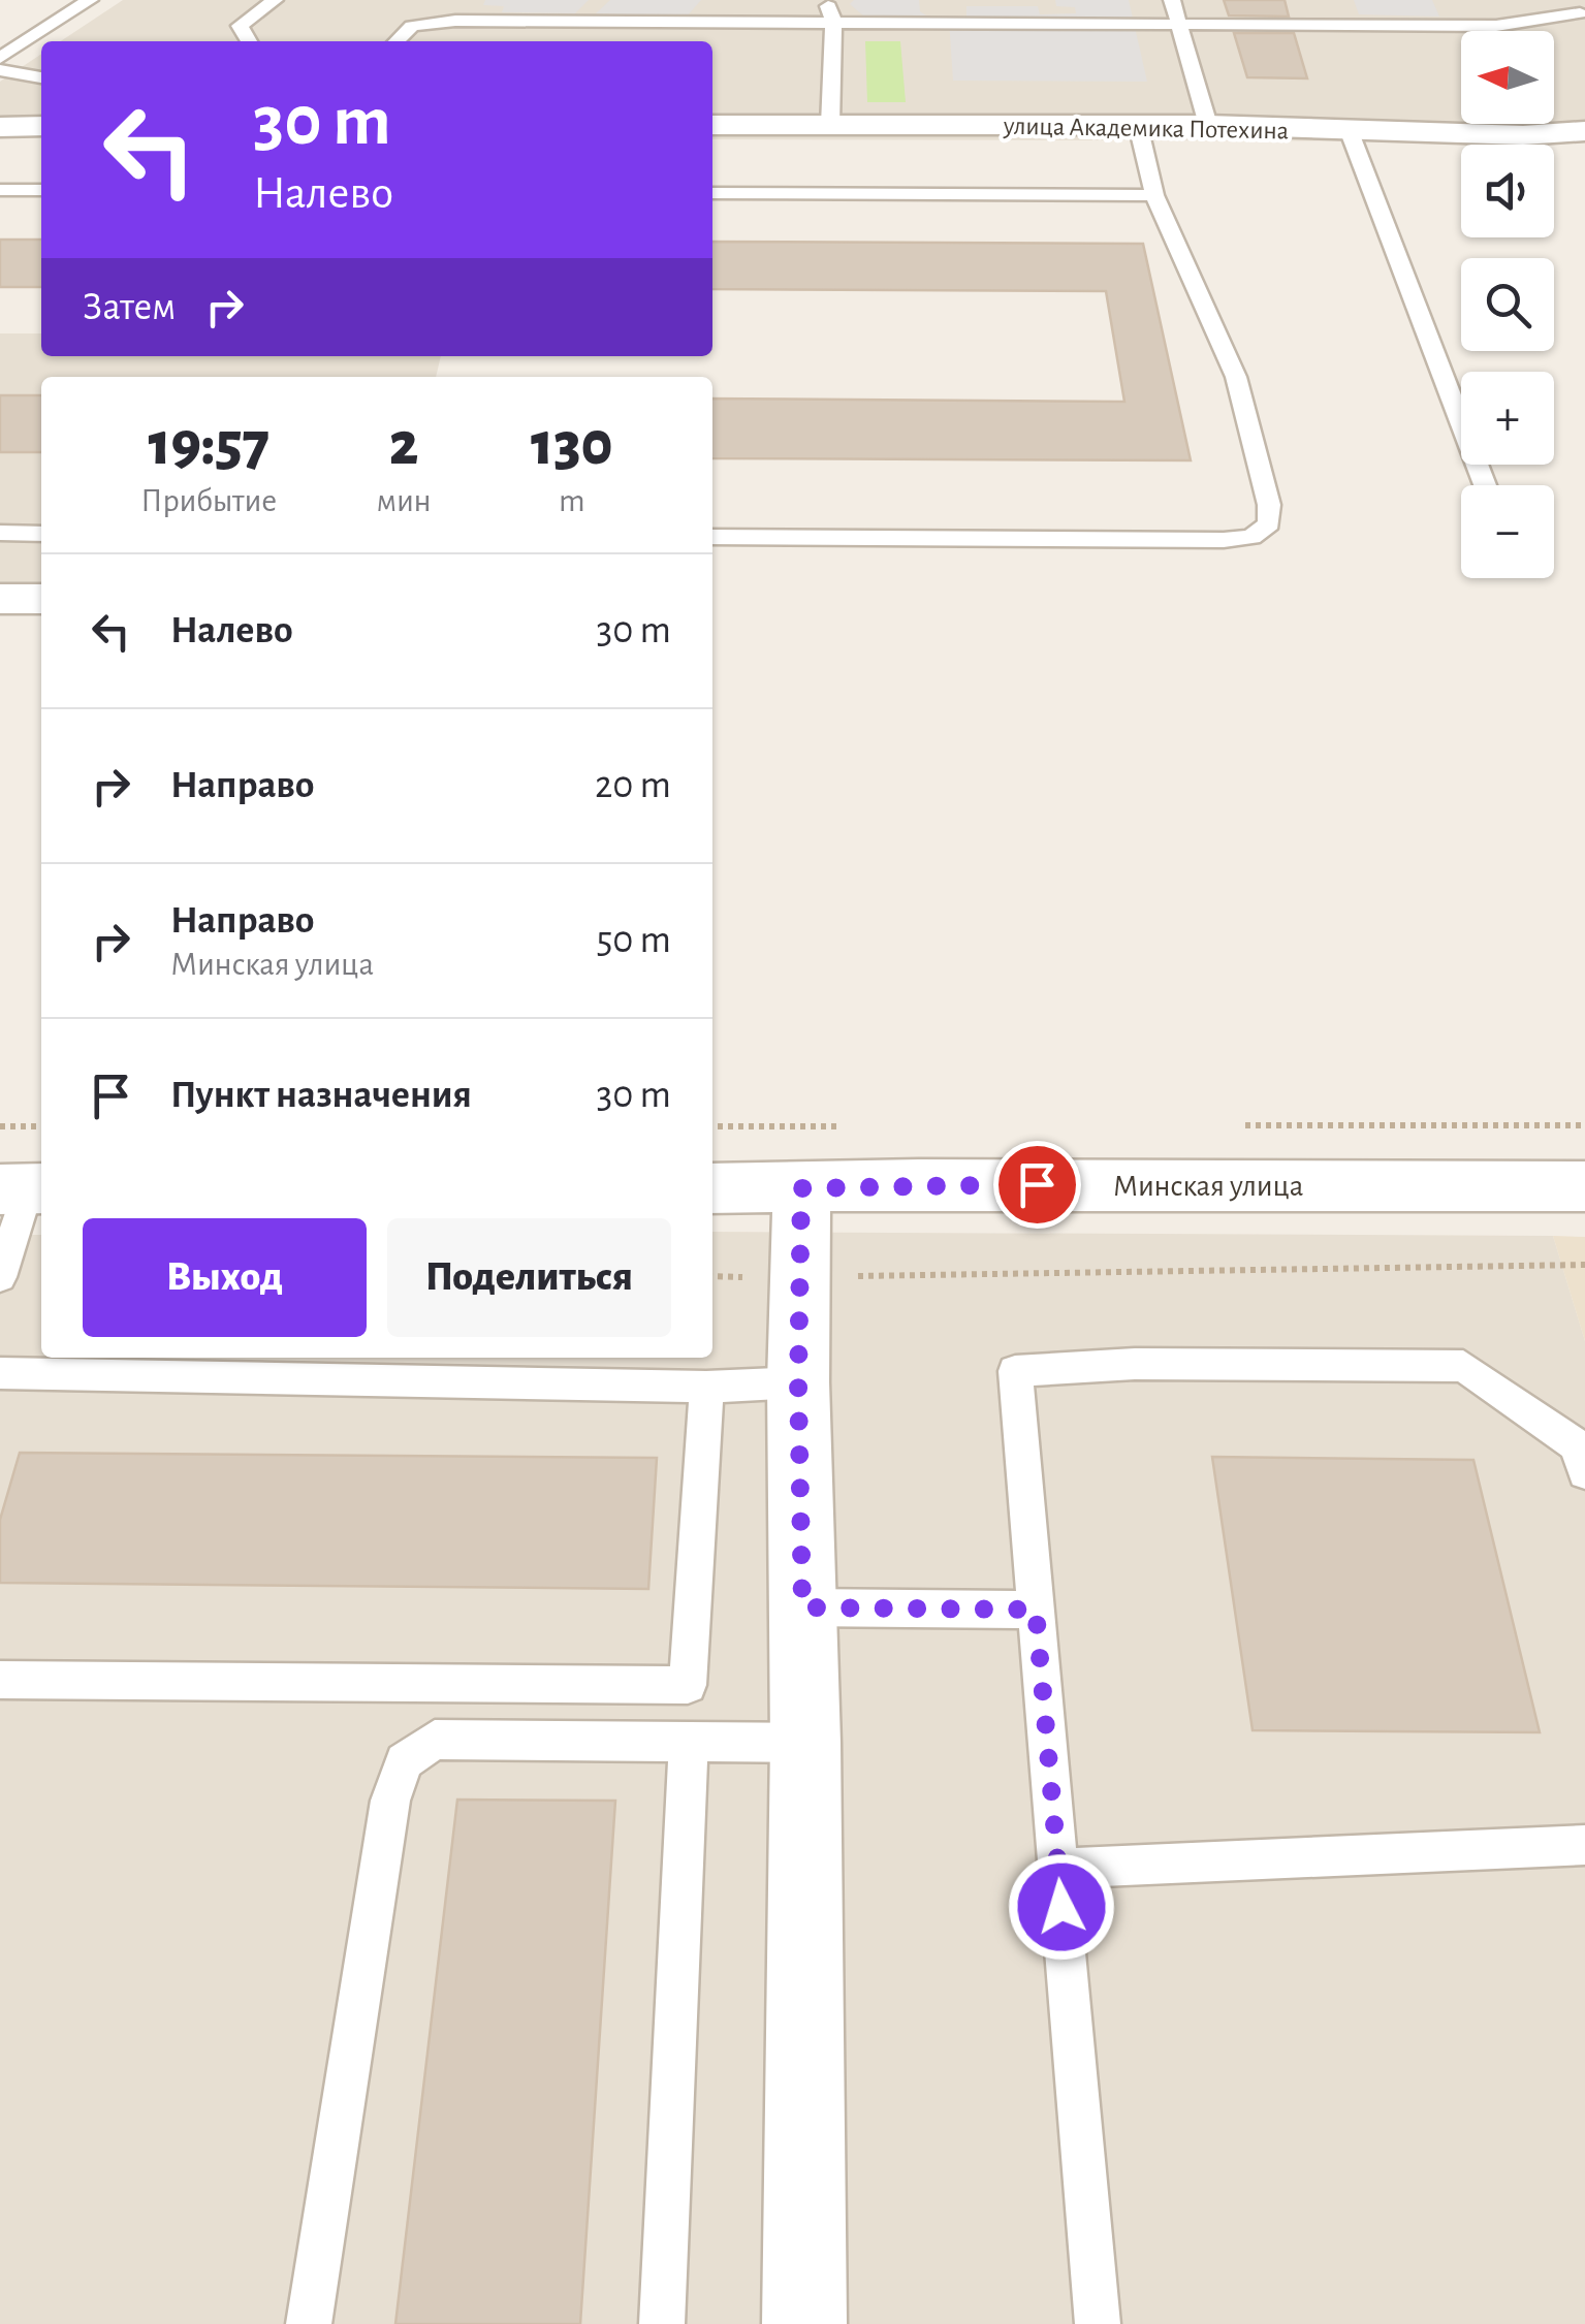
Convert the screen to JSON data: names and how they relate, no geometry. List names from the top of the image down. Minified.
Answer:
{"streets":{"street":["улица Академика Потехина","Минская улица"]},"north":"left","page":{"map_buttons":["+","−"],"turn":["30 m","Налево"],"then":"Затем","eta":["19:57","Прибытие","2","мин","130","m"],"list":[{"name":"Налево","value":"30 m"},{"name":"Направо","value":"20 m"},{"name":"Направо","note":"Минская улица","value":"50 m"},{"name":"Пункт назначения","value":"30 m"}],"buttons":["Выход","Поделиться"]}}
